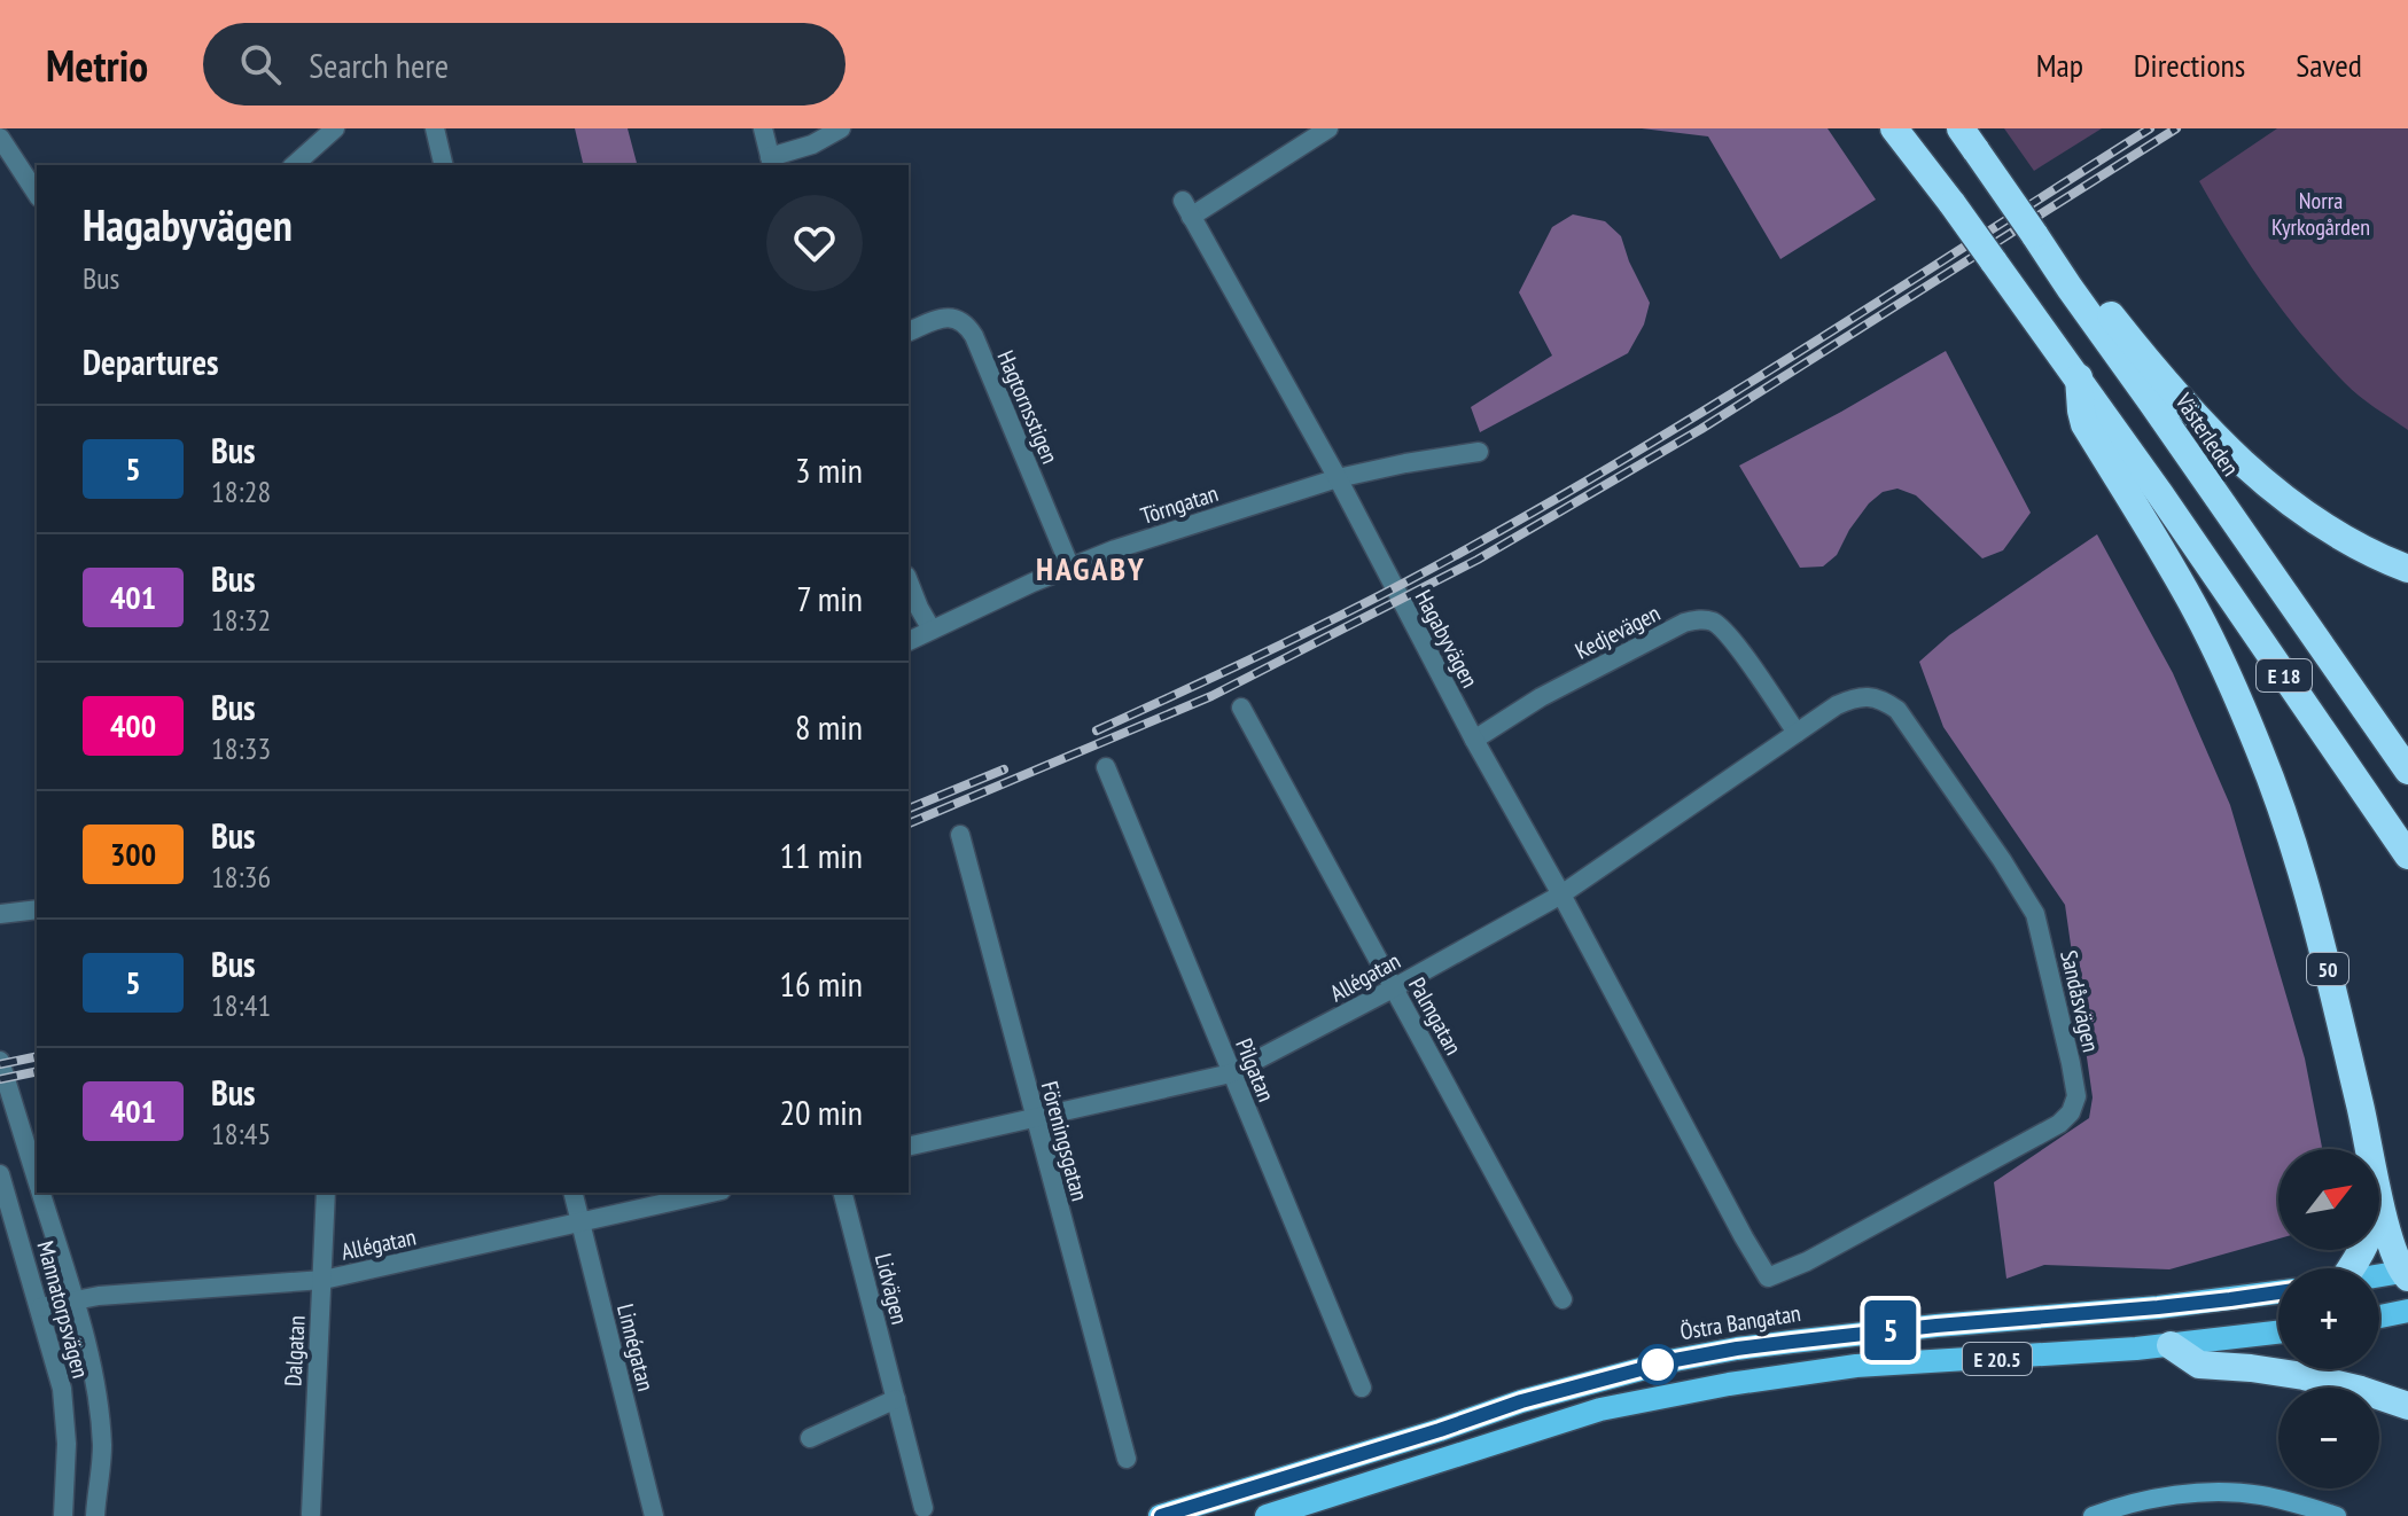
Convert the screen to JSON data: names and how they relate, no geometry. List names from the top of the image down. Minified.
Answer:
{"streets":{"highway":["Västerleden","E 18","50"],"main road":["Östra Bangatan","E 20.5"],"street":["Hagtornsstigen","Törngatan","Kedjevägen","Hagabyvägen","Allégatan","Sandåsvägen","Palmgatan","Pilgatan","Föreningsgatan","Lidvägen","Mannatorpsvägen","Linnégatan","Dalgatan"]},"crossings":[["Hagtornsstigen","Törngatan"],["Törngatan","Hagabyvägen"],["Kedjevägen","Hagabyvägen"],["Kedjevägen","Allégatan"],["Kedjevägen","Sandåsvägen"],["Hagabyvägen","Allégatan"],["Hagabyvägen","Sandåsvägen"],["E 18","50"],["Allégatan","Sandåsvägen"],["Allégatan","Palmgatan"],["Allégatan","Pilgatan"],["Allégatan","Föreningsgatan"],["Allégatan","Mannatorpsvägen"],["Allégatan","Linnégatan"],["Allégatan","Dalgatan"]],"districts":["HAGABY"],"parks":["Norra Kyrkogården"],"lines":["bus line 5"],"north":"top right","page":{"header":"Metrio","search":"Search here","nav":["Map","Directions","Saved"],"on_map":"5","heading":[["Hagabyvägen","Bus"],"Departures"],"list":[{"mark":"5","name":"Bus","note":"18:28","value":"3 min"},{"mark":"401","name":"Bus","note":"18:32","value":"7 min"},{"mark":"400","name":"Bus","note":"18:33","value":"8 min"},{"mark":"300","name":"Bus","note":"18:36","value":"11 min"},{"mark":"5","name":"Bus","note":"18:41","value":"16 min"},{"mark":"401","name":"Bus","note":"18:45","value":"20 min"}],"map_buttons":["+","−"]}}
